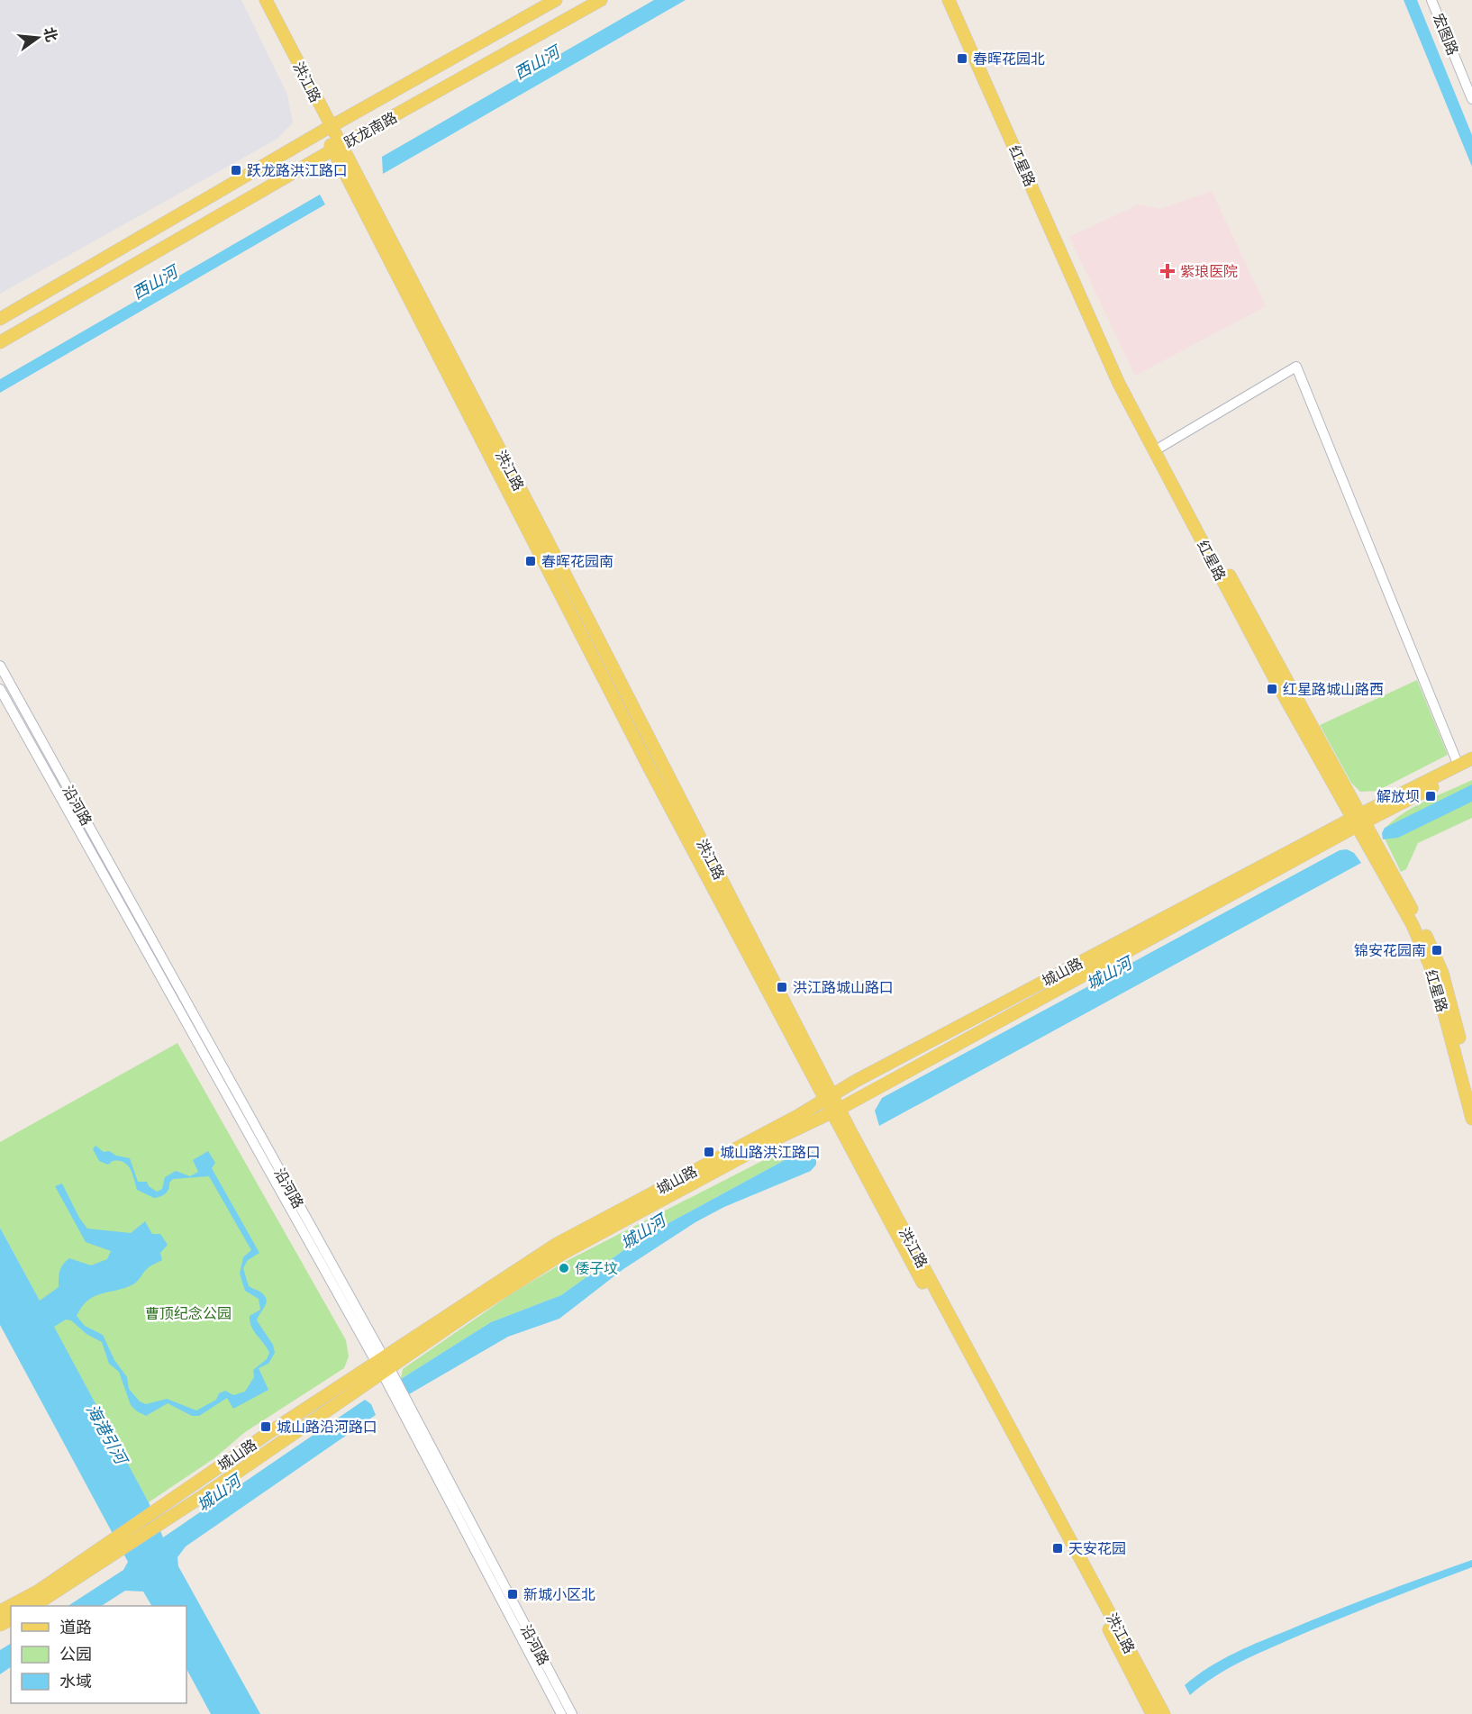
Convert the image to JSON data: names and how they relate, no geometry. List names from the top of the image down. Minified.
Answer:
{"streets":{"main road":["洪江路","跃龙南路","红星路","城山路"],"street":["宏图路","沿河路"]},"crossings":[["洪江路","跃龙南路"],["洪江路","城山路"],["红星路","城山路"],["沿河路","城山路"]],"water":["西山河","城山河","海港引河"],"parks":["曹顶纪念公园"],"places":{"transit":["春晖花园北","跃龙路洪江路口","春晖花园南","红星路城山路西","解放坝","锦安花园南","洪江路城山路口","城山路洪江路口","城山路沿河路口","天安花园","新城小区北"],"health":["紫琅医院"],"other":["倭子坟"]},"legend":["道路","公园","水域"],"north":"right"}
